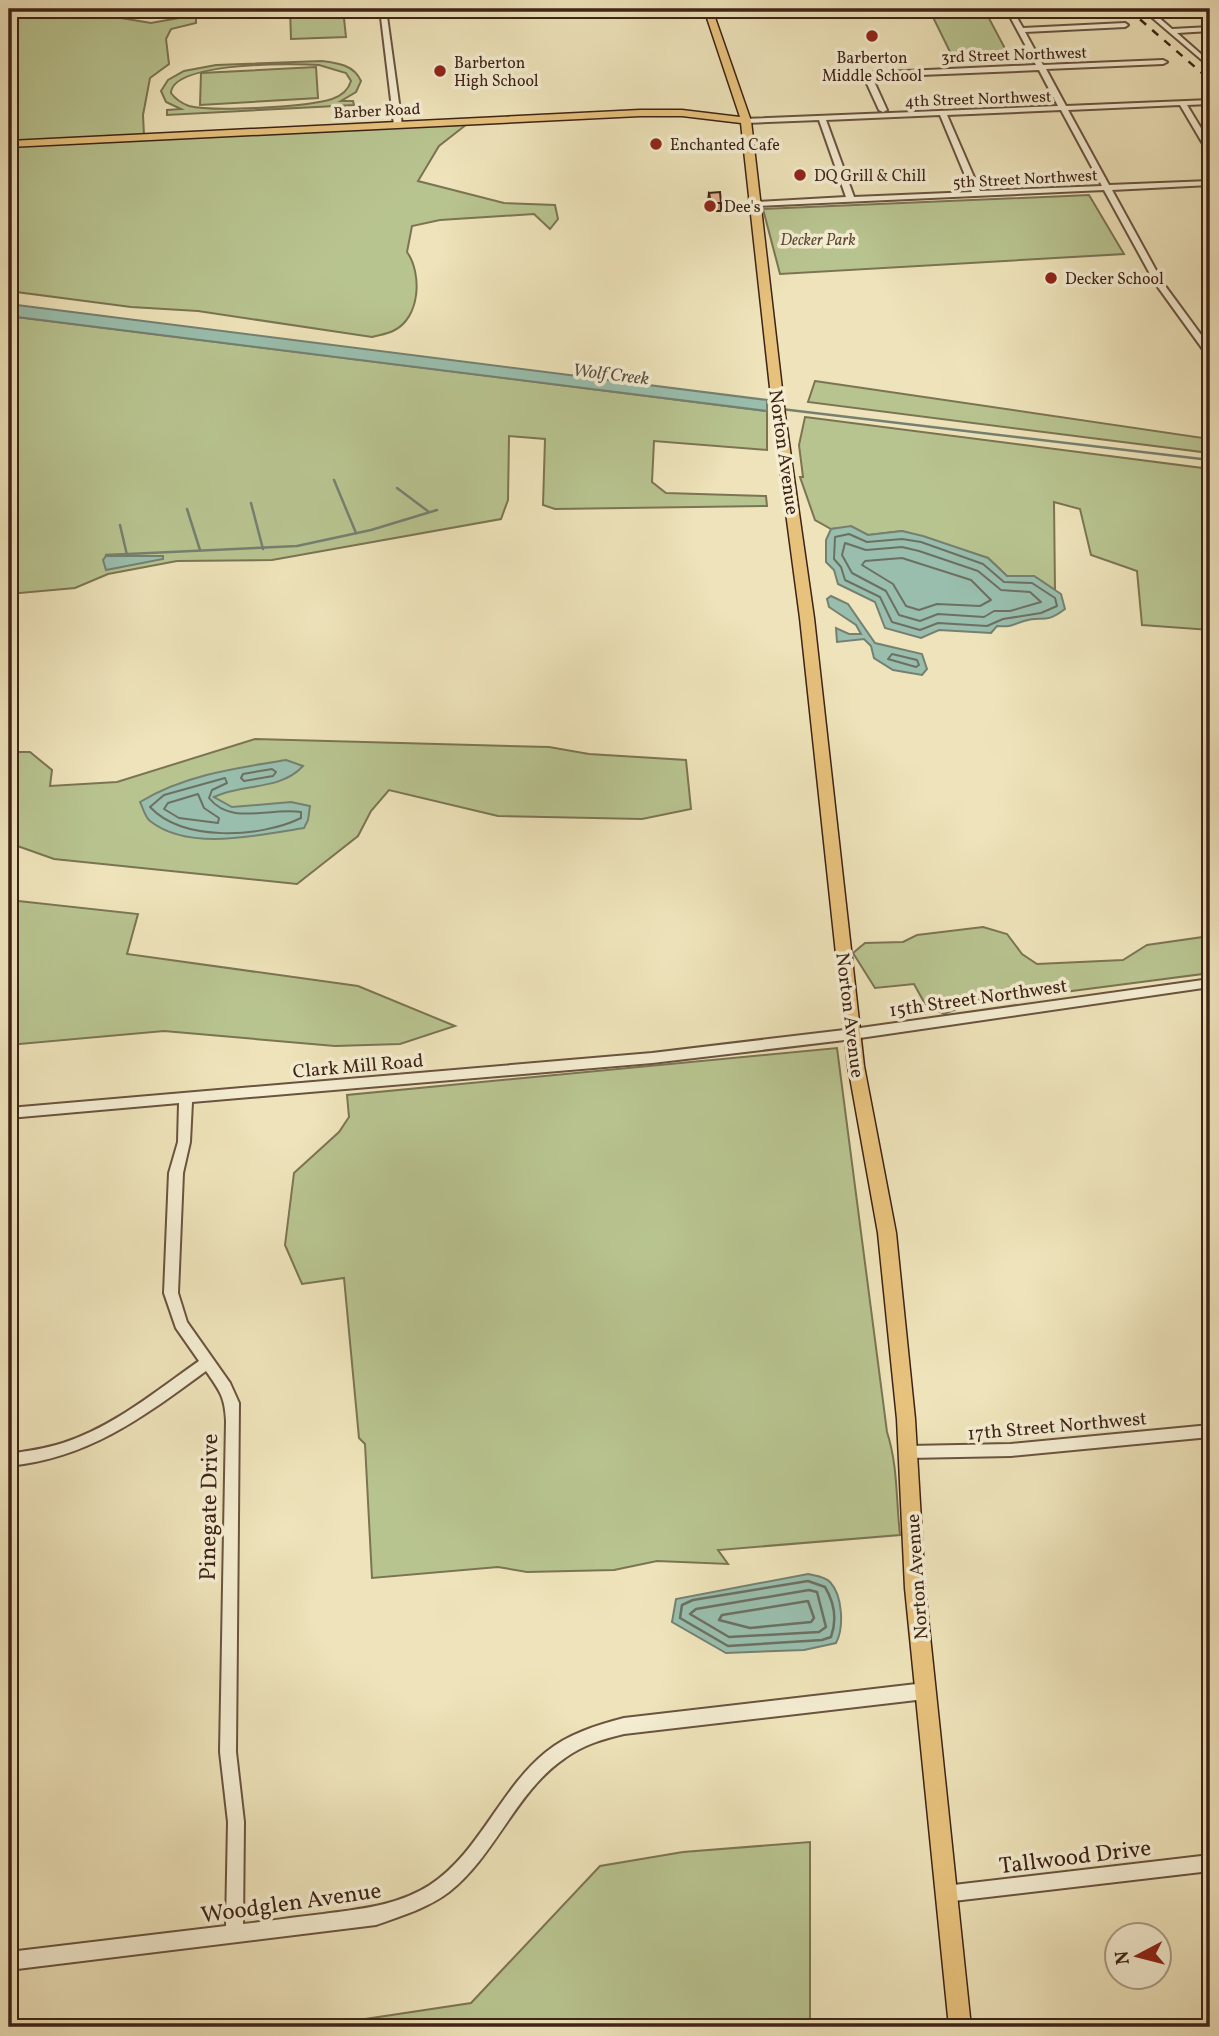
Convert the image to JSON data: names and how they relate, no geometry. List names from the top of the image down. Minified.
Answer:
{"streets":{"main road":["Barber Road","Norton Avenue"],"street":["3rd Street Northwest","4th Street Northwest","5th Street Northwest","15th Street Northwest","Clark Mill Road","17th Street Northwest","Pinegate Drive","Tallwood Drive","Woodglen Avenue"]},"crossings":[["4th Street Northwest","Barber Road"],["4th Street Northwest","Norton Avenue"],["Barber Road","Norton Avenue"],["5th Street Northwest","Norton Avenue"],["Norton Avenue","15th Street Northwest"],["Norton Avenue","17th Street Northwest"],["Norton Avenue","Tallwood Drive"],["Norton Avenue","Woodglen Avenue"],["15th Street Northwest","Clark Mill Road"],["Clark Mill Road","Pinegate Drive"],["Pinegate Drive","Woodglen Avenue"]],"water":["Wolf Creek"],"parks":["Decker Park"],"places":["Barberton Middle School","Barberton High School","Enchanted Cafe","DQ Grill & Chill","Dee's","Decker School"],"north":"left"}
